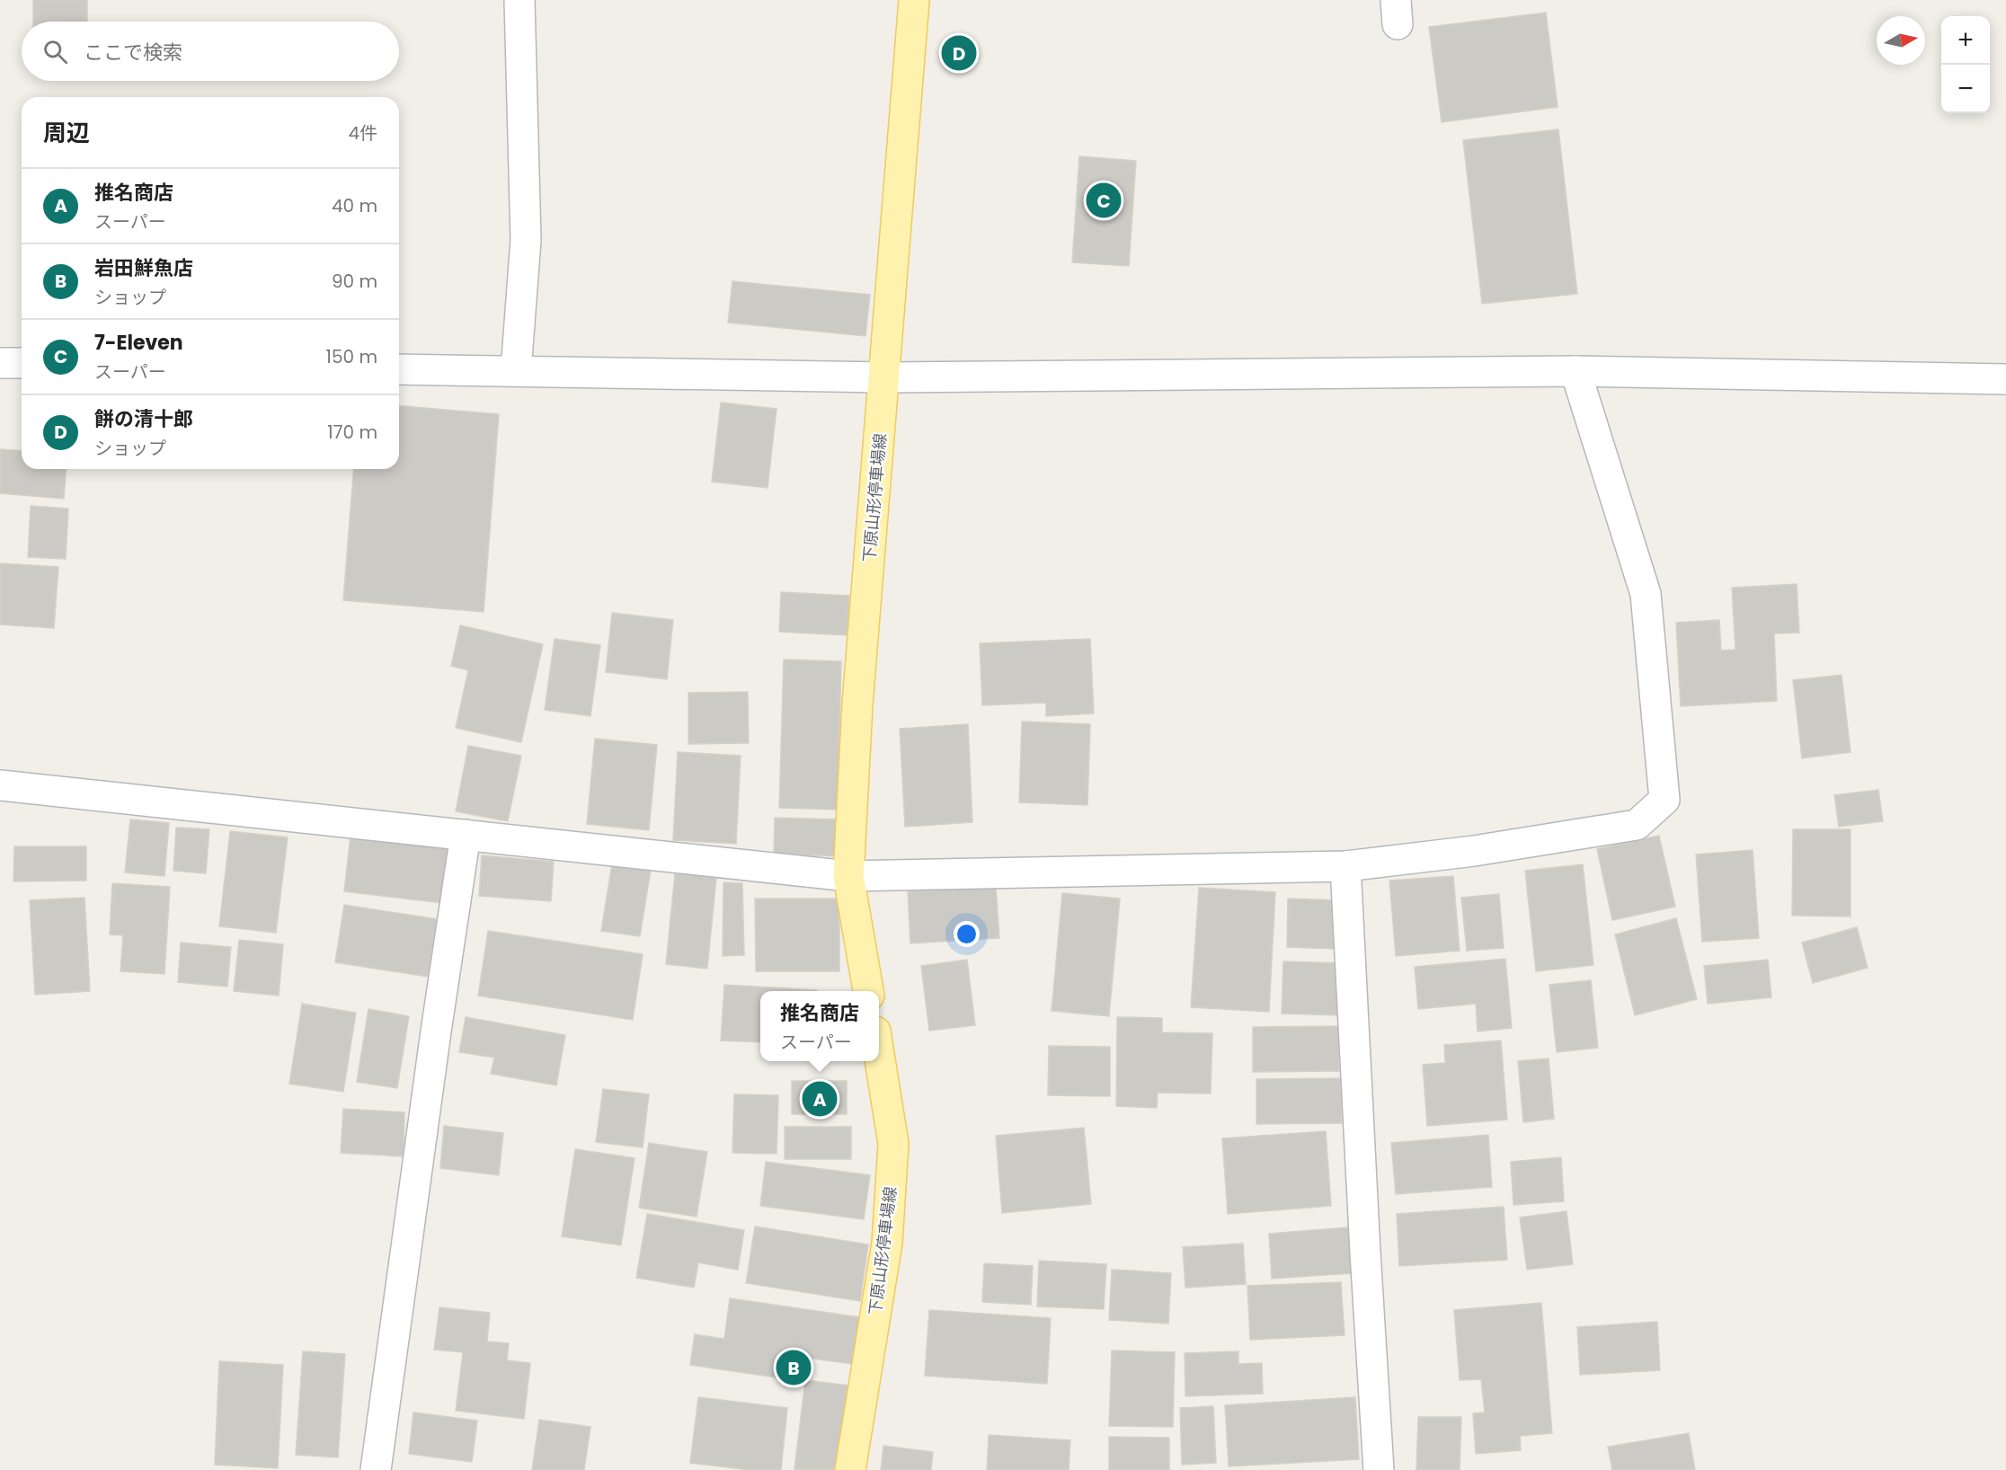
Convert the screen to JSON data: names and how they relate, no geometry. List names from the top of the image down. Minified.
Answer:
{"streets":{"main road":["下原山形停車場線"]},"north":"right","page":{"map_buttons":["+","−"],"search":"ここで検索","pins":["D","C","A","B"],"heading":["周辺","4件"],"list":[{"mark":"A","name":"推名商店","note":"スーパー","value":"40 m"},{"mark":"B","name":"岩田鮮魚店","note":"ショップ","value":"90 m"},{"mark":"C","name":"7-Eleven","note":"スーパー","value":"150 m"},{"mark":"D","name":"餅の清十郎","note":"ショップ","value":"170 m"}],"popup":["推名商店","スーパー"]}}
